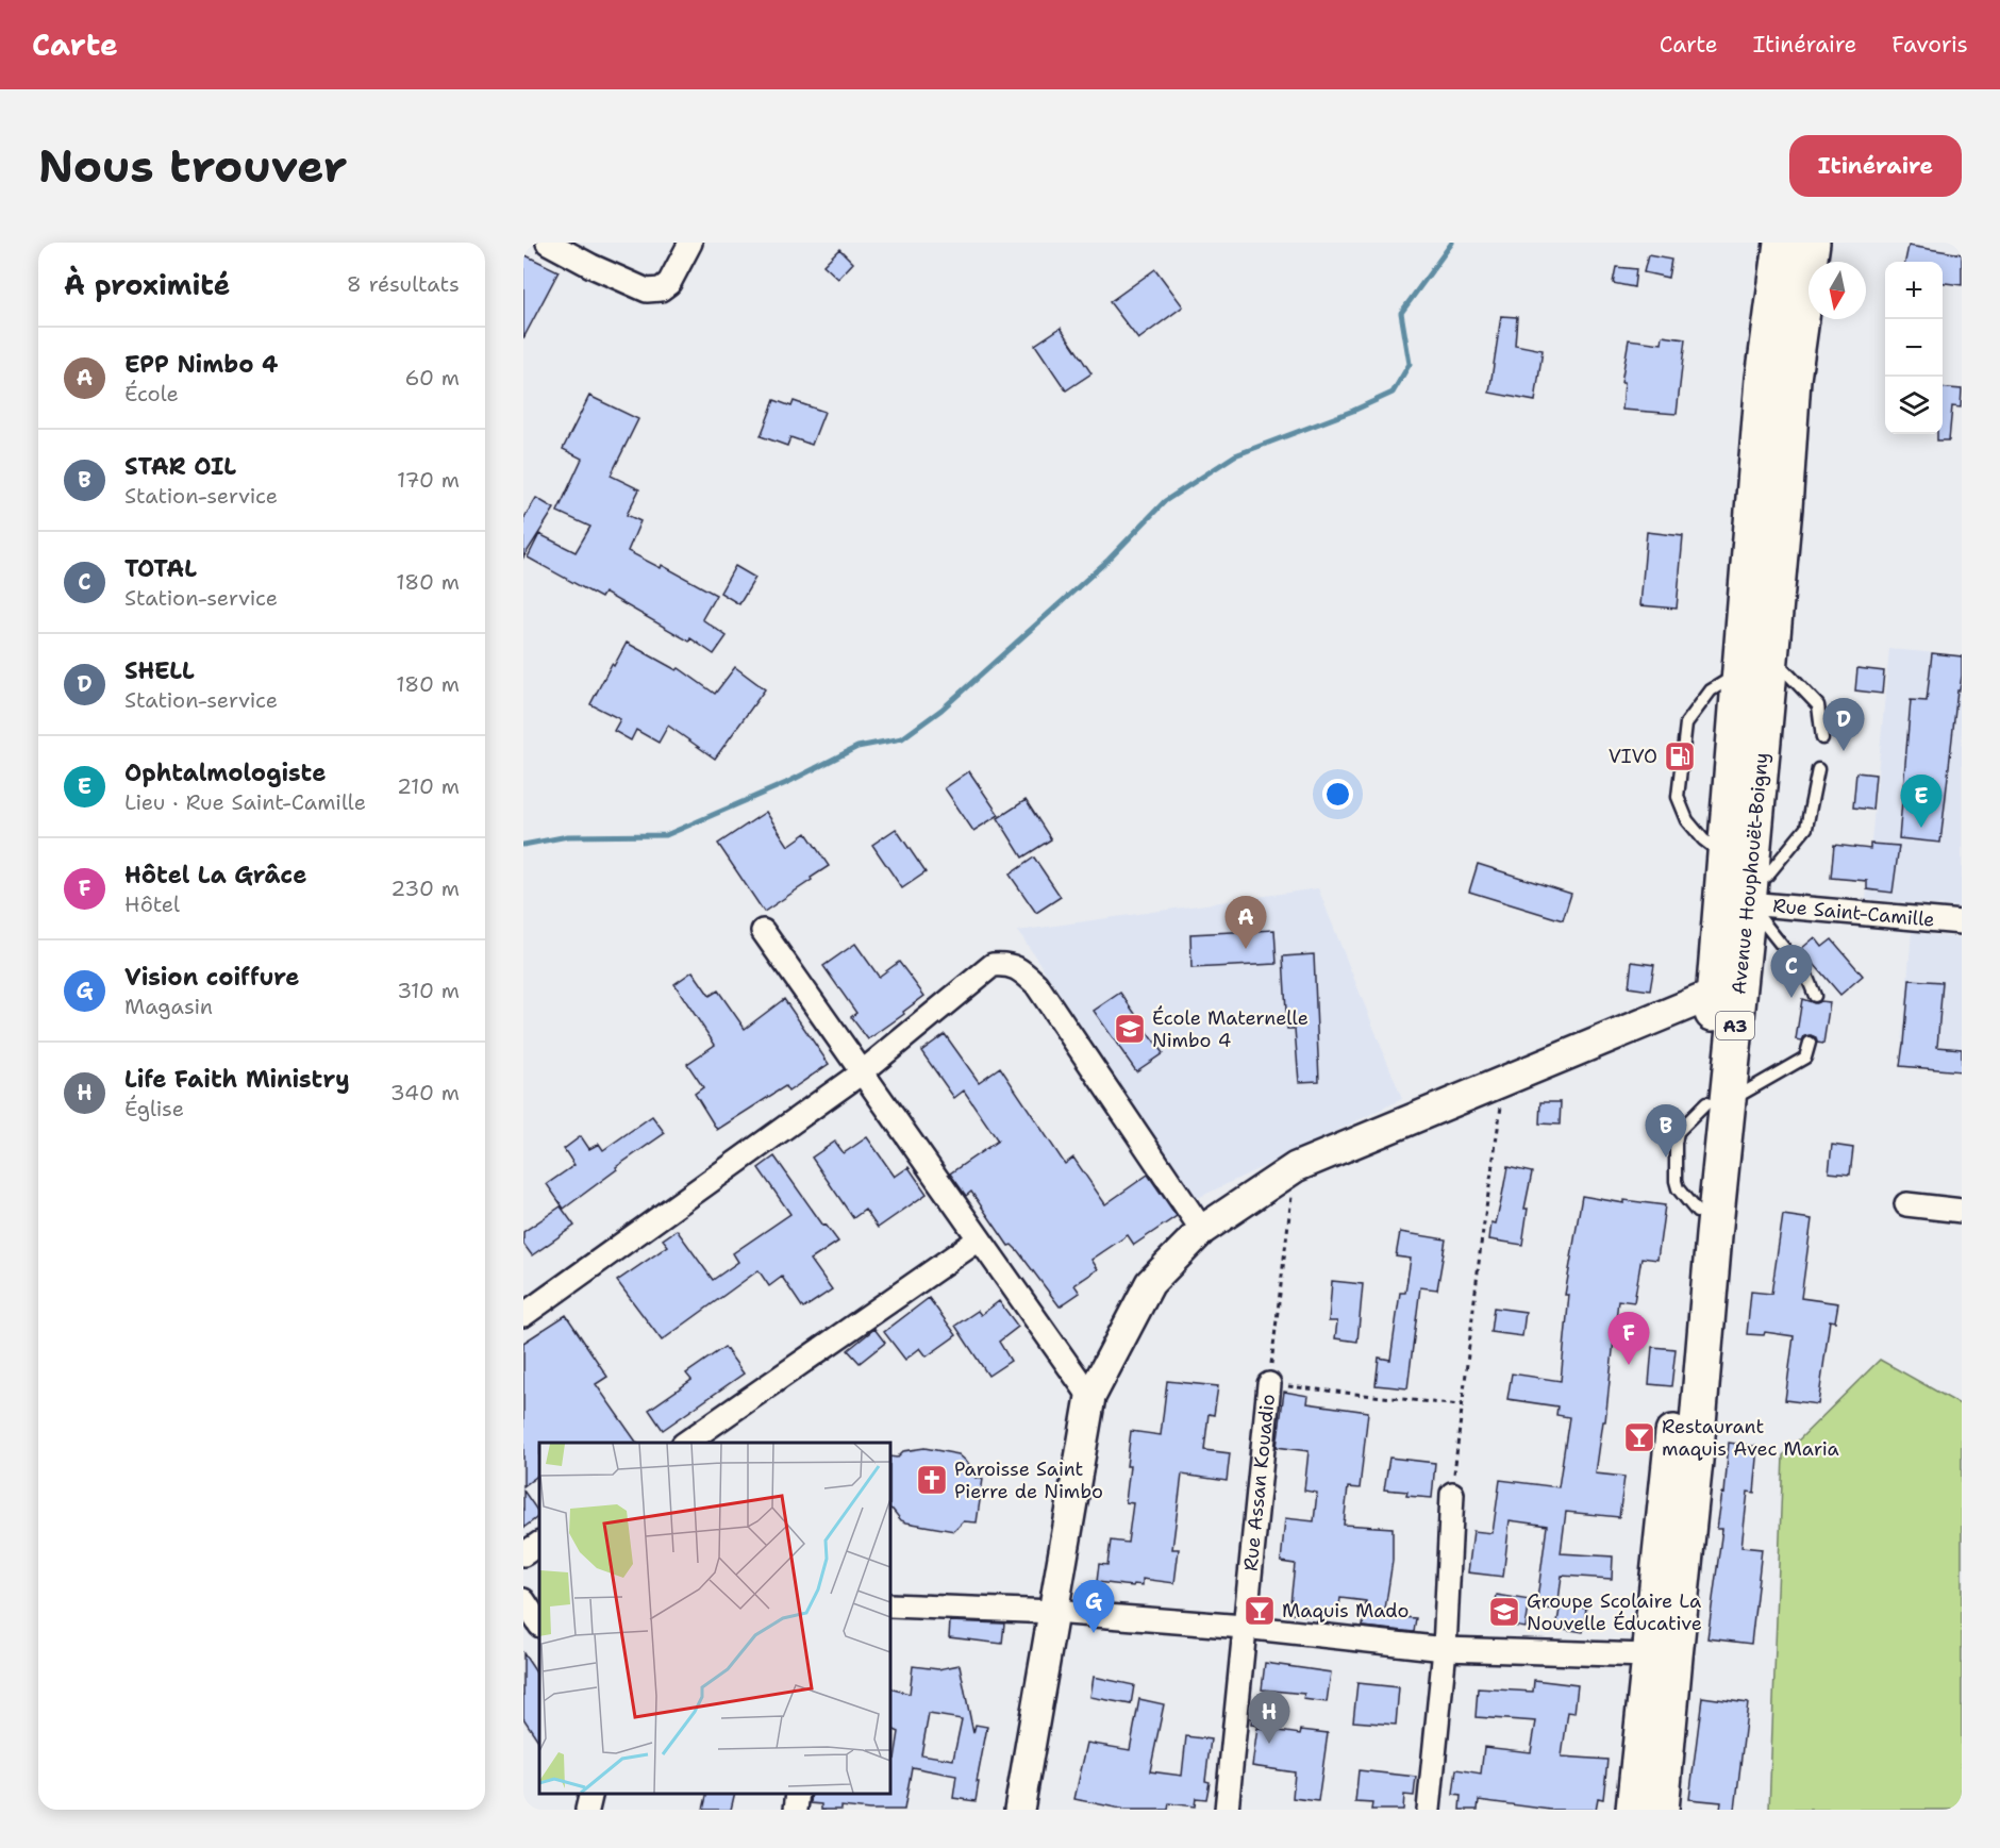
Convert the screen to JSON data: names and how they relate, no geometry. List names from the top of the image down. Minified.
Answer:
{"streets":{"highway":["Avenue Houphouët-Boigny","A3"],"street":["Rue Saint-Camille","Rue Assan Kouadio"]},"crossings":[["Avenue Houphouët-Boigny","Rue Saint-Camille"]],"places":{"fuel station":["VIVO"],"school or university":["École Maternelle Nimbo 4","Groupe Scolaire La Nouvelle Éducative"],"bar":["Restaurant maquis Avec Maria","Maquis Mado"],"church":["Paroisse Saint Pierre de Nimbo"]},"north":"bottom","page":{"header":"Carte","nav":["Carte","Itinéraire","Favoris"],"buttons":"Itinéraire","title":"Nous trouver","heading":["À proximité","8 résultats"],"map_buttons":["+","−"],"list":[{"mark":"A","name":"EPP Nimbo 4","note":"École","value":"60 m"},{"mark":"B","name":"STAR OIL","note":"Station-service","value":"170 m"},{"mark":"C","name":"TOTAL","note":"Station-service","value":"180 m"},{"mark":"D","name":"SHELL","note":"Station-service","value":"180 m"},{"mark":"E","name":"Ophtalmologiste","note":"Lieu · Rue Saint-Camille","value":"210 m"},{"mark":"F","name":"Hôtel La Grâce","note":"Hôtel","value":"230 m"},{"mark":"G","name":"Vision coiffure","note":"Magasin","value":"310 m"},{"mark":"H","name":"Life Faith Ministry","note":"Église","value":"340 m"}],"pins":["D","E","A","C","B","F","G","H"]}}
